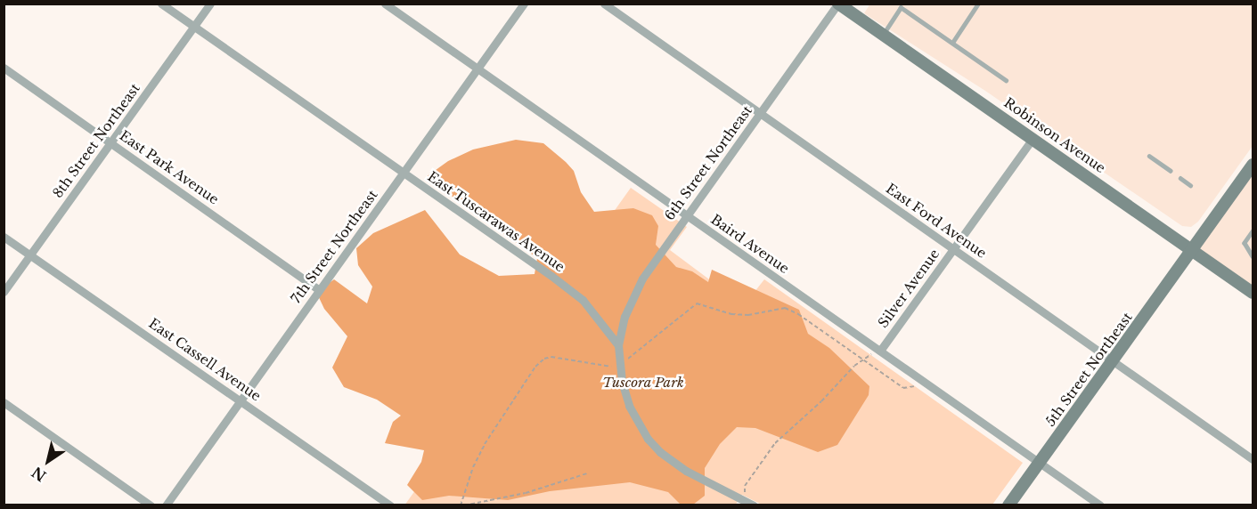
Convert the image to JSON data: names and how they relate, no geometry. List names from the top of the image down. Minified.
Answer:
{"streets":{"main road":["Robinson Avenue","5th Street Northeast"],"street":["8th Street Northeast","6th Street Northeast","East Park Avenue","East Ford Avenue","East Tuscarawas Avenue","Baird Avenue","7th Street Northeast","Silver Avenue","East Cassell Avenue"]},"crossings":[["Robinson Avenue","6th Street Northeast"],["Robinson Avenue","Silver Avenue"],["Robinson Avenue","5th Street Northeast"],["8th Street Northeast","East Park Avenue"],["8th Street Northeast","East Tuscarawas Avenue"],["8th Street Northeast","East Cassell Avenue"],["6th Street Northeast","East Ford Avenue"],["6th Street Northeast","East Tuscarawas Avenue"],["6th Street Northeast","Baird Avenue"],["East Park Avenue","7th Street Northeast"],["East Ford Avenue","Silver Avenue"],["East Ford Avenue","5th Street Northeast"],["East Tuscarawas Avenue","7th Street Northeast"],["Baird Avenue","7th Street Northeast"],["Baird Avenue","Silver Avenue"],["Baird Avenue","5th Street Northeast"],["7th Street Northeast","East Cassell Avenue"]],"parks":["Tuscora Park"],"north":"bottom left"}
